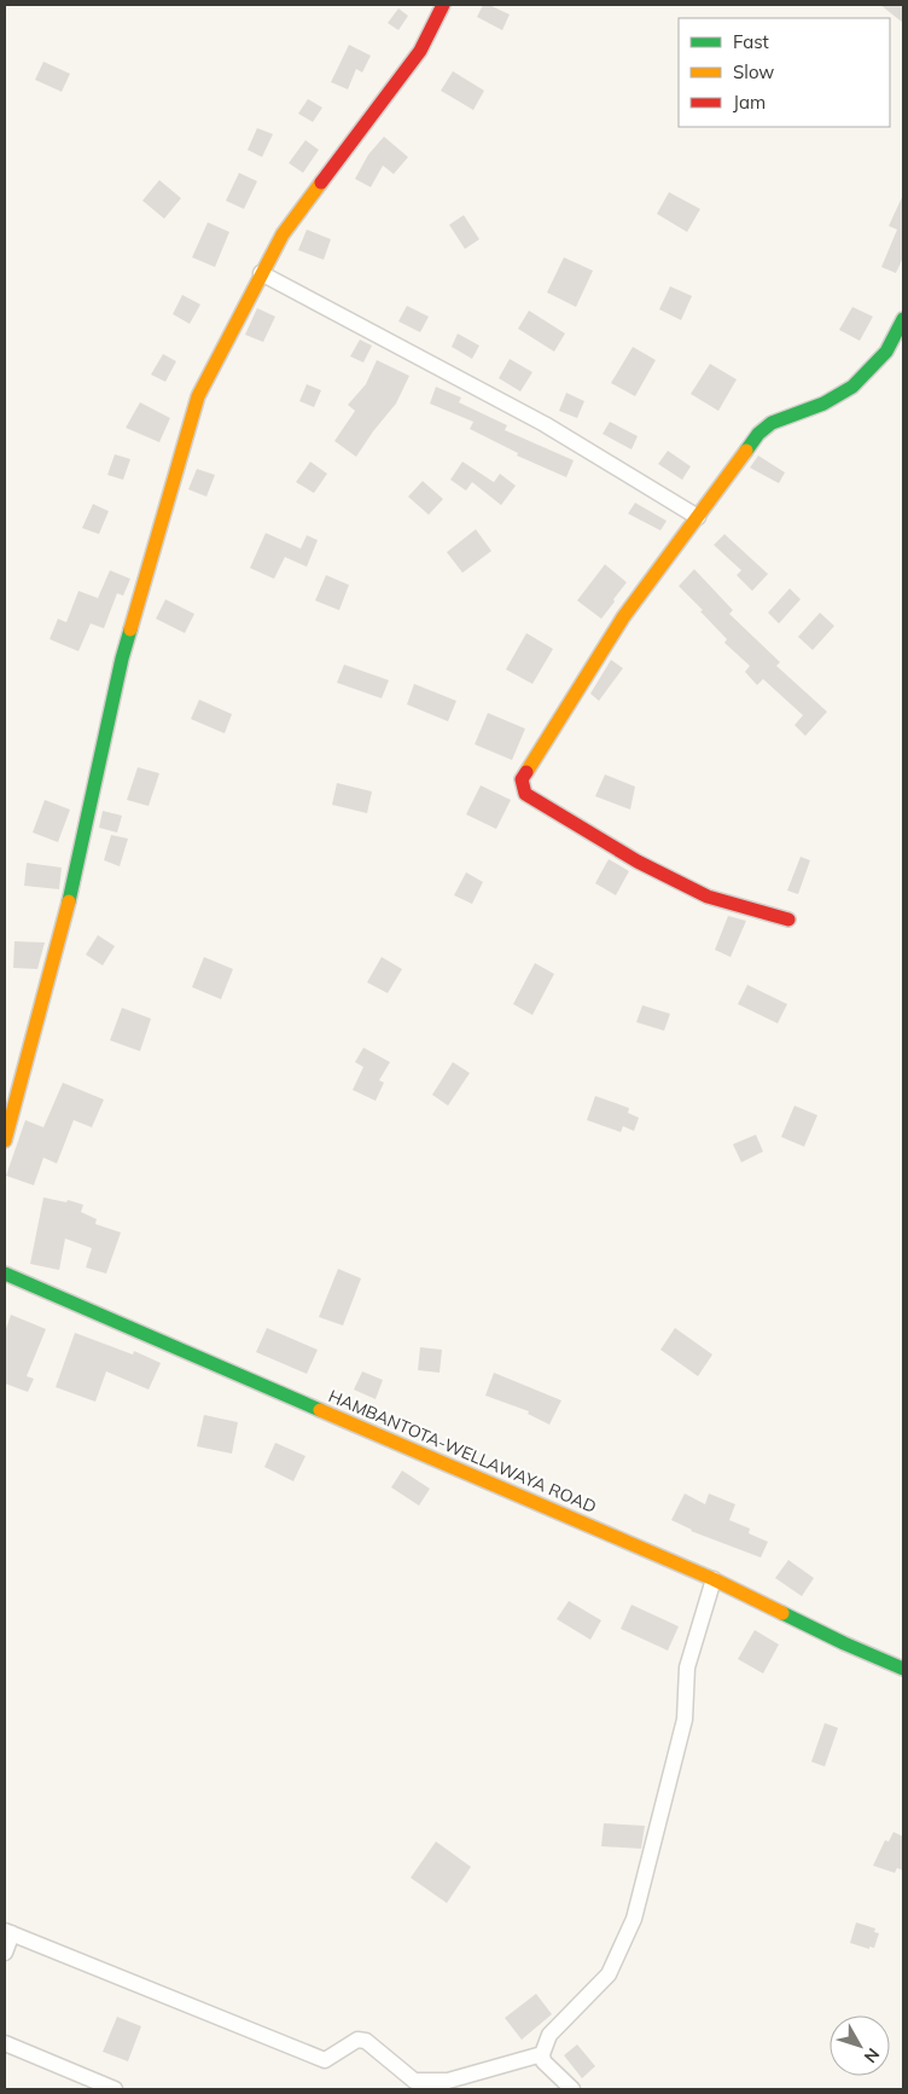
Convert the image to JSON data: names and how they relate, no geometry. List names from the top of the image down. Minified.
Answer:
{"streets":{"main road":["HAMBANTOTA-WELLAWAYA ROAD"]},"legend":["Fast","Slow","Jam"],"north":"bottom right"}
